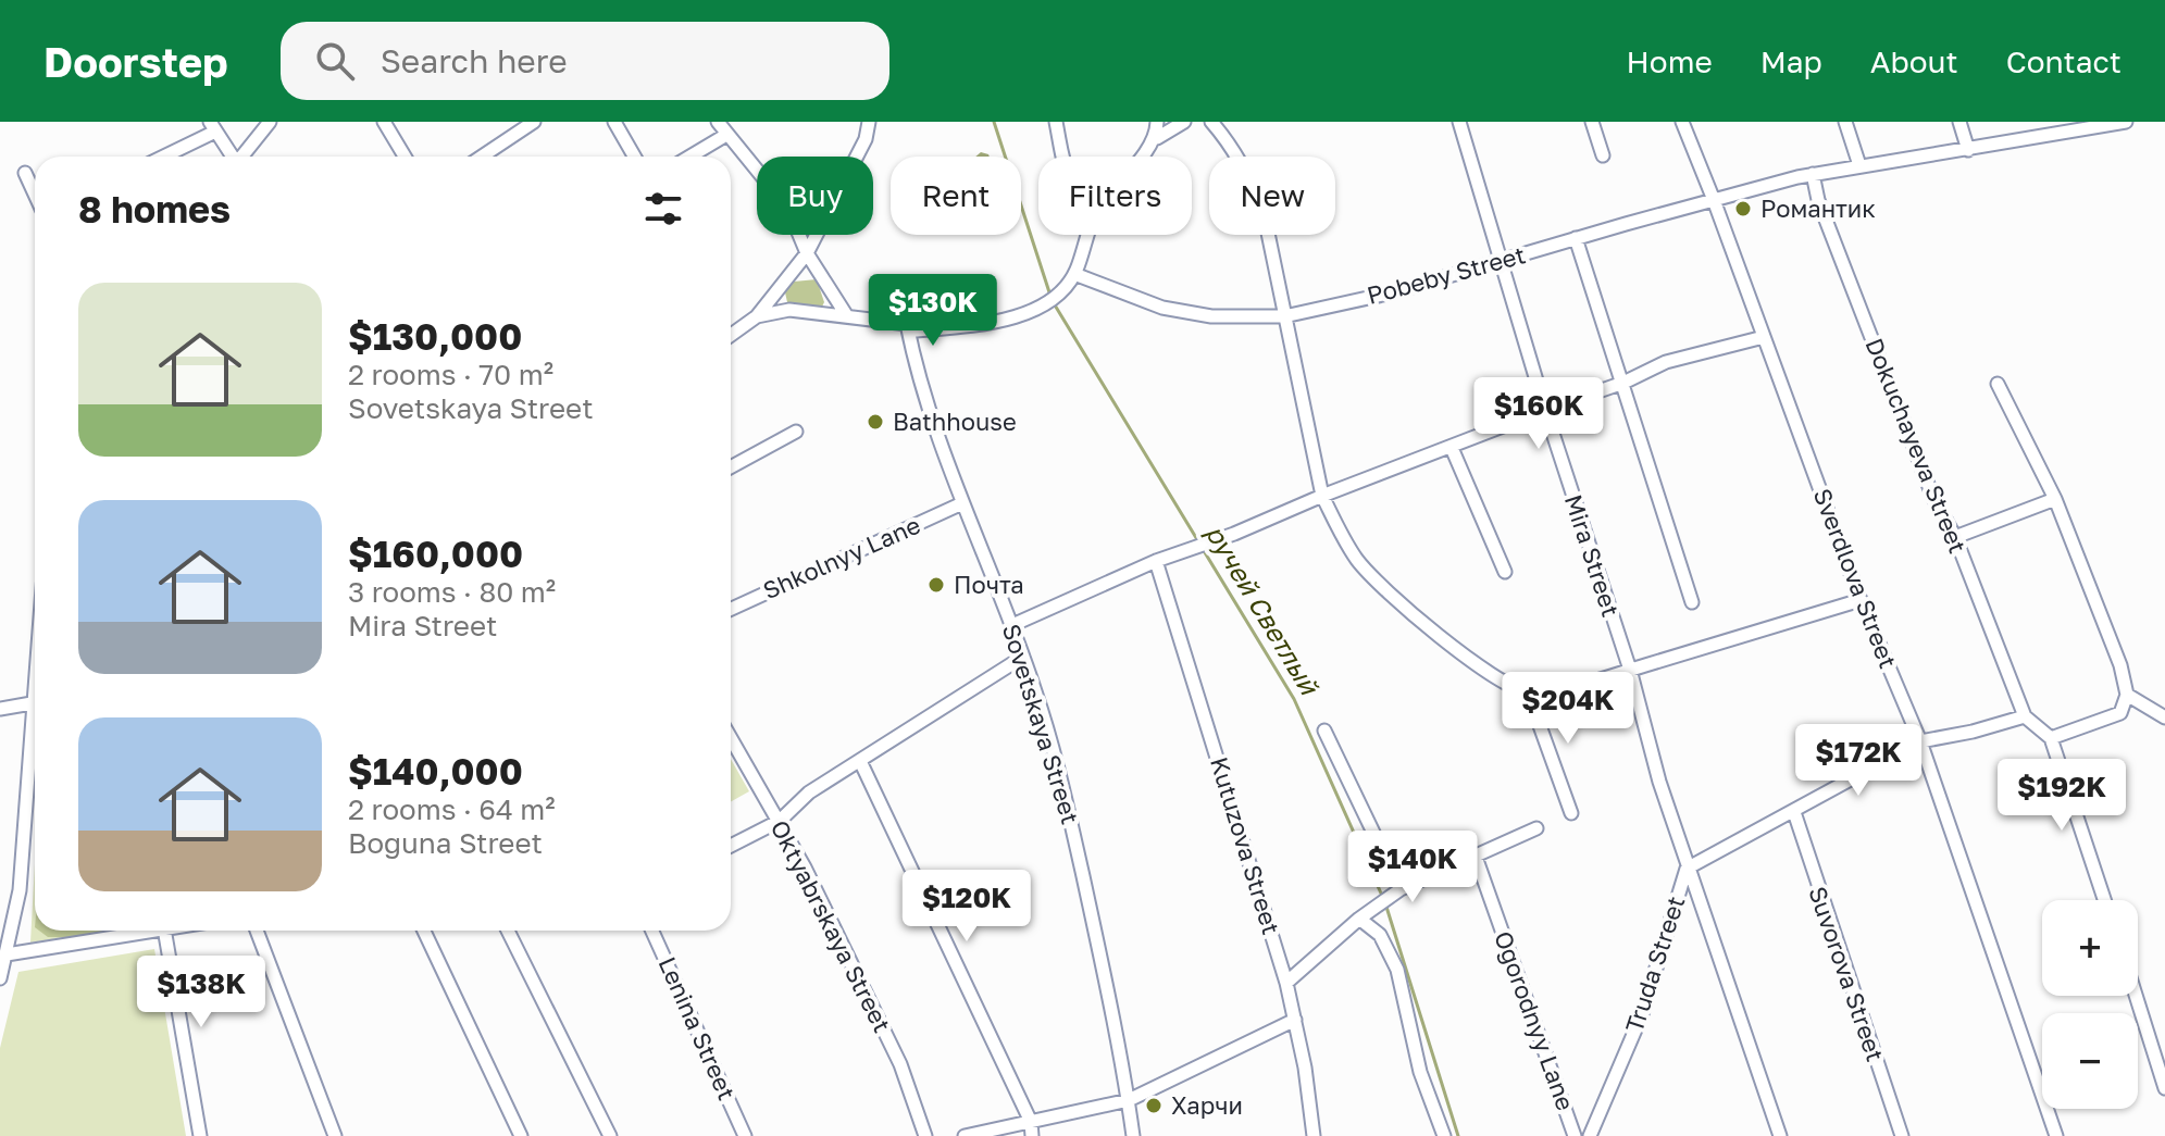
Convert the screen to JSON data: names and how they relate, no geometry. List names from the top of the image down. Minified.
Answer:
{"streets":{"street":["Pobeby Street","Dokuchayeva Street","Mira Street","Shkolnyy Lane","Sverdlova Street","Sovetskaya Street","Kutuzova Street","Oktyabrskaya Street","Truda Street","Suvorova Street","Ogorodnyy Lane","Lenina Street"]},"crossings":[["Pobeby Street","Dokuchayeva Street"],["Pobeby Street","Mira Street"],["Pobeby Street","Sverdlova Street"],["Dokuchayeva Street","Truda Street"],["Mira Street","Truda Street"],["Shkolnyy Lane","Sovetskaya Street"],["Sverdlova Street","Truda Street"],["Truda Street","Suvorova Street"]],"water":["ручей Светлый"],"places":["Романтик","Bathhouse","Почта","Харчи"],"page":{"header":"Doorstep","search":"Search here","nav":["Home","Map","About","Contact"],"chip":["Buy","Rent","Filters","New"],"heading":"8 homes","list":[{"name":"$130,000","note":"2 rooms · 70 m² · Sovetskaya Street"},{"name":"$160,000","note":"3 rooms · 80 m² · Mira Street"},{"name":"$140,000","note":"2 rooms · 64 m² · Boguna Street"}],"price":["$130K","$160K","$204K","$172K","$192K","$140K","$120K","$138K"],"map_buttons":["+","−"]}}
